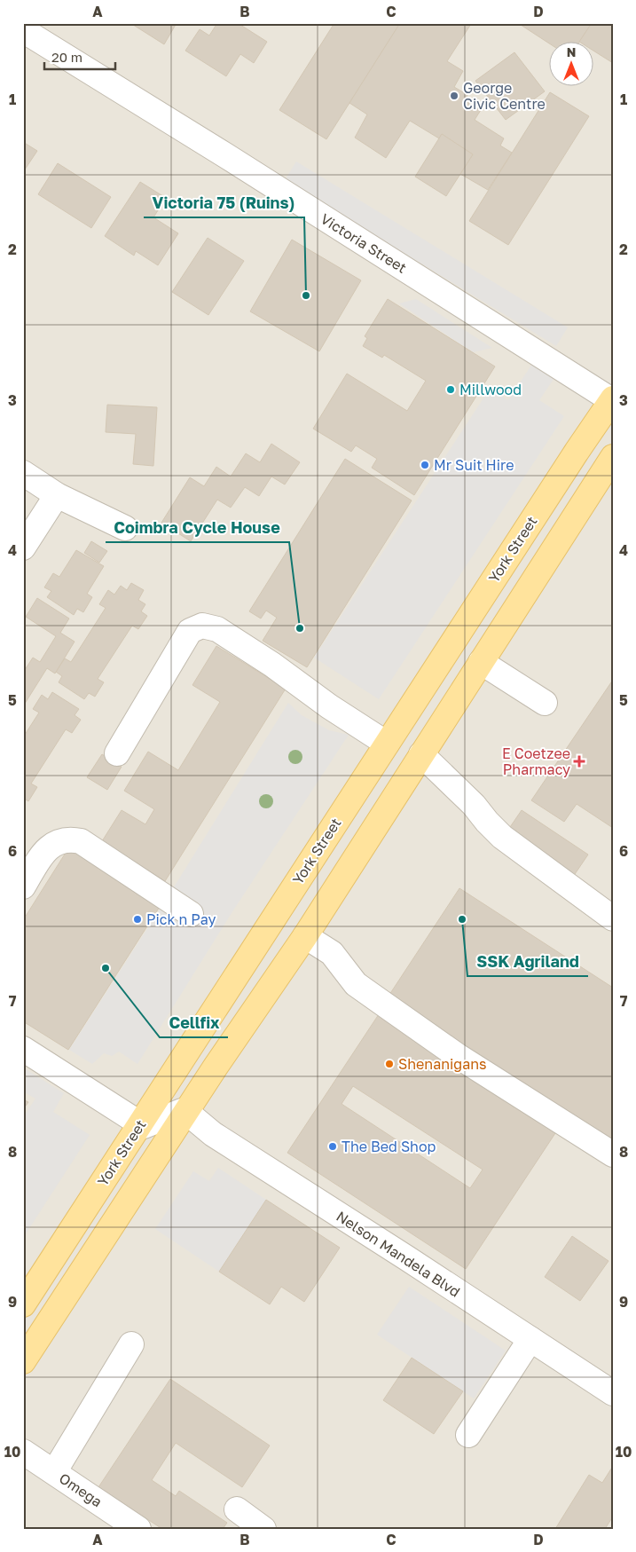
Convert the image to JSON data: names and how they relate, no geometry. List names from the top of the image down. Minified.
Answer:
{"streets":{"main road":["York Street"],"street":["Victoria Street","Nelson Mandela Blvd","Omega"]},"crossings":[["Victoria Street","York Street"]],"places":{"other":["George Civic Centre","Victoria 75 (Ruins)","Millwood","Mr Suit Hire","Coimbra Cycle House","Pick n Pay","SSK Agriland","Cellfix","Shenanigans","The Bed Shop"],"health":["E Coetzee Pharmacy"]},"scale_bar":"20 m","north":"top","grid":{"columns":["A","B","C","D"],"rows":["1","2","3","4","5","6","7","8","9","10"]}}
